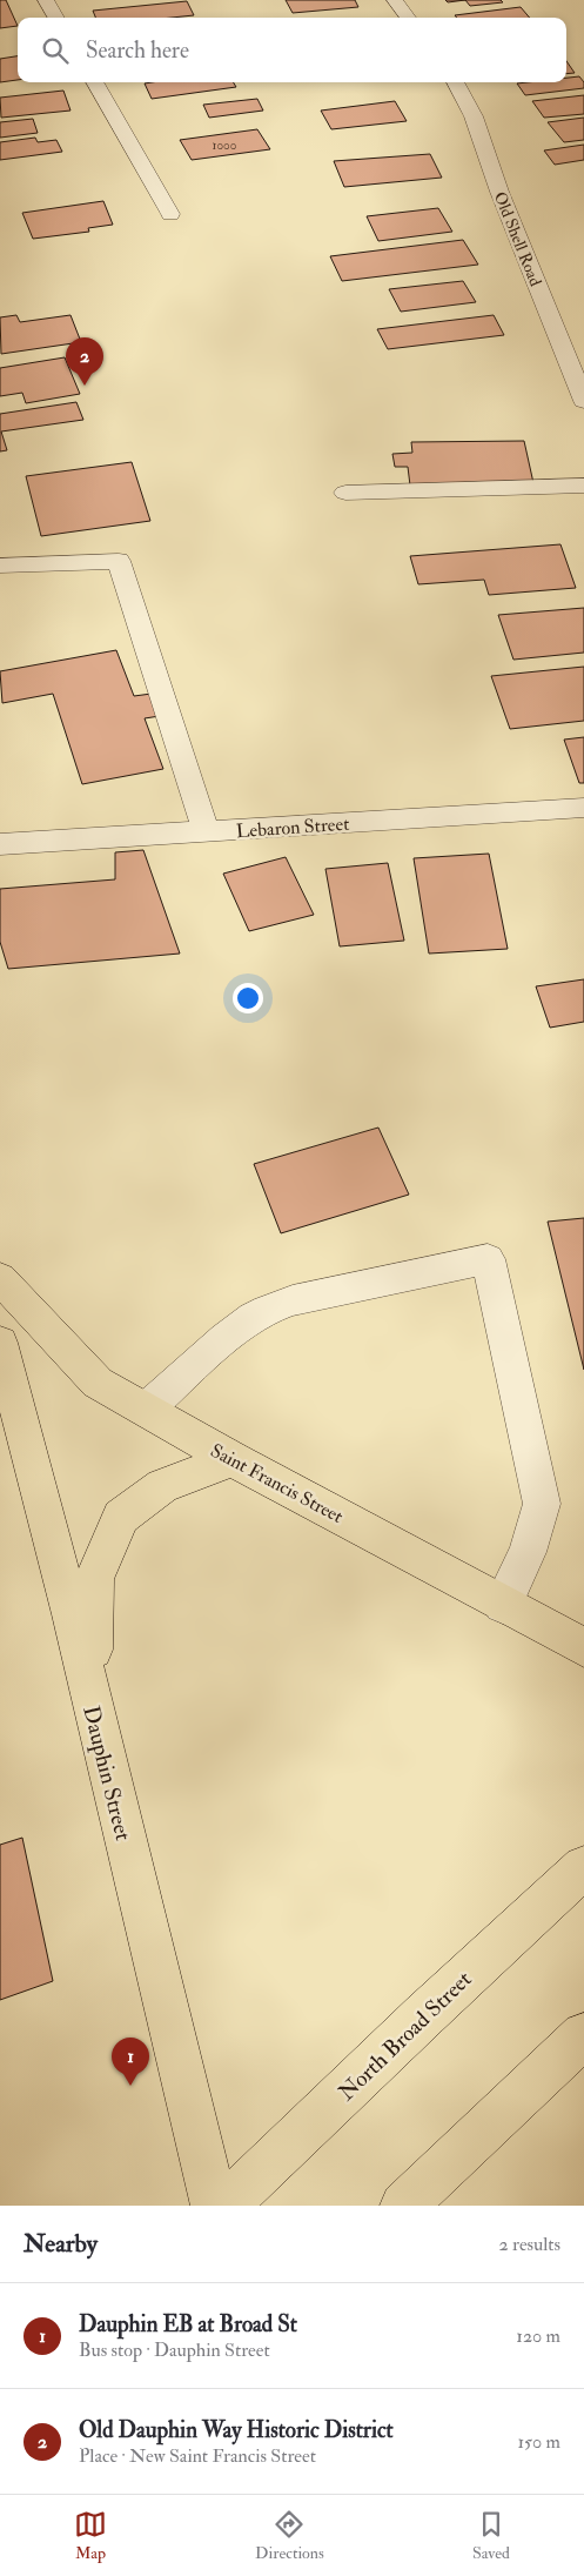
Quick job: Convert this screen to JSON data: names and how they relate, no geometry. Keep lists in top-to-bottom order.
{
  "streets": {
    "main road": ["Saint Francis Street", "Dauphin Street", "North Broad Street"],
    "street": ["Old Shell Road", "Lebaron Street"]
  },
  "house_numbers": ["1000"],
  "page": {
    "search": "Search here",
    "pins": ["2", "1"],
    "heading": ["Nearby", "2 results"],
    "list": [
      {
        "mark": "1",
        "name": "Dauphin EB at Broad St",
        "note": "Bus stop · Dauphin Street",
        "value": "120 m"
      },
      {
        "mark": "2",
        "name": "Old Dauphin Way Historic District",
        "note": "Place · New Saint Francis Street",
        "value": "150 m"
      }
    ],
    "nav": ["Map", "Directions", "Saved"]
  }
}
